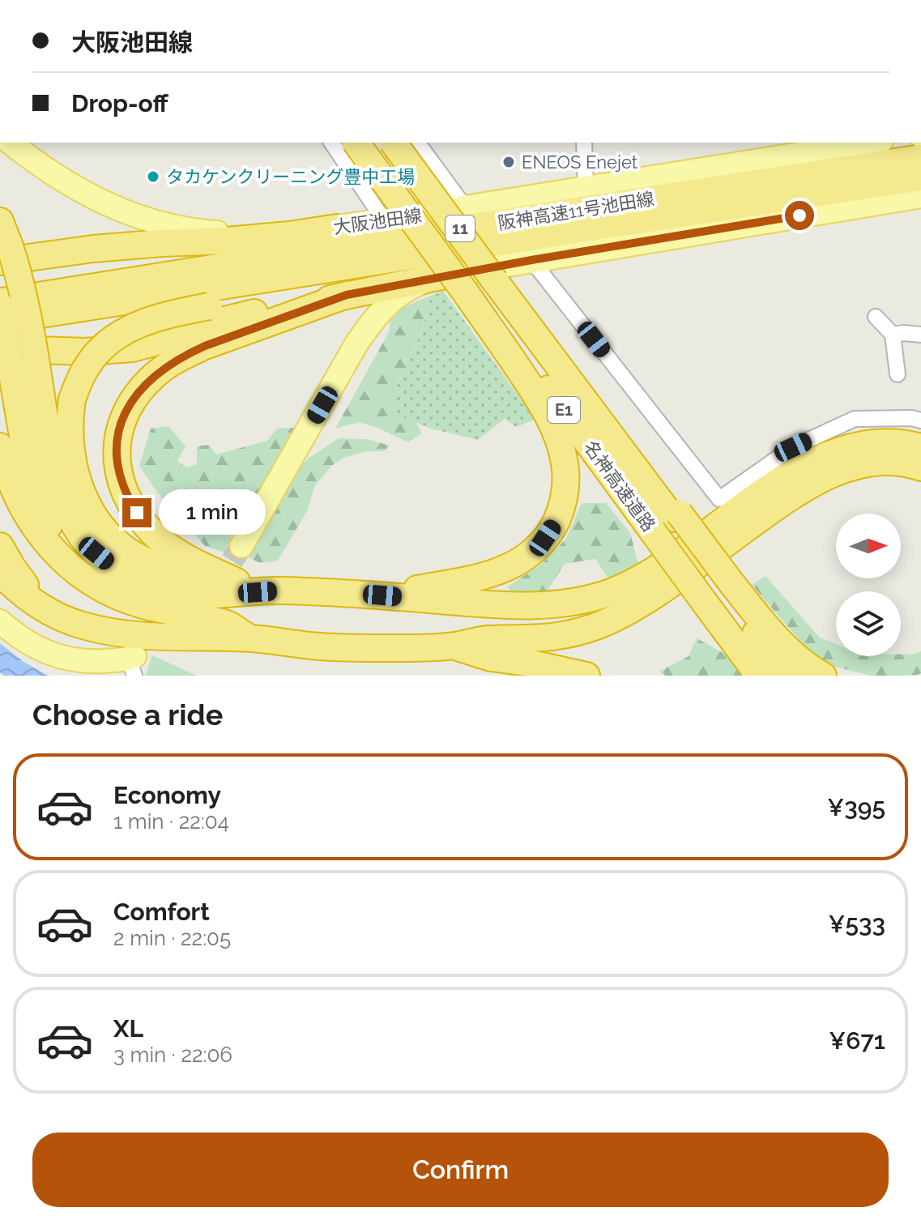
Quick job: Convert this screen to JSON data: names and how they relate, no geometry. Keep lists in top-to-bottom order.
{
  "streets": {
    "highway": [
      "阪神高速11号池田線",
      "11",
      "E1",
      "名神高速道路"
    ],
    "main road": ["大阪池田線"]
  },
  "places": ["ENEOS Enejet", "タカケンクリーニング豊中工場"],
  "north": "right",
  "page": {
    "banner": ["大阪池田線", "Drop-off"],
    "bubble": "1 min",
    "heading": "Choose a ride",
    "list": [
      {
        "name": "Economy",
        "note": "1 min · 22:04",
        "value": "¥395"
      },
      {
        "name": "Comfort",
        "note": "2 min · 22:05",
        "value": "¥533"
      },
      {
        "name": "XL",
        "note": "3 min · 22:06",
        "value": "¥671"
      }
    ],
    "buttons": "Confirm"
  }
}
